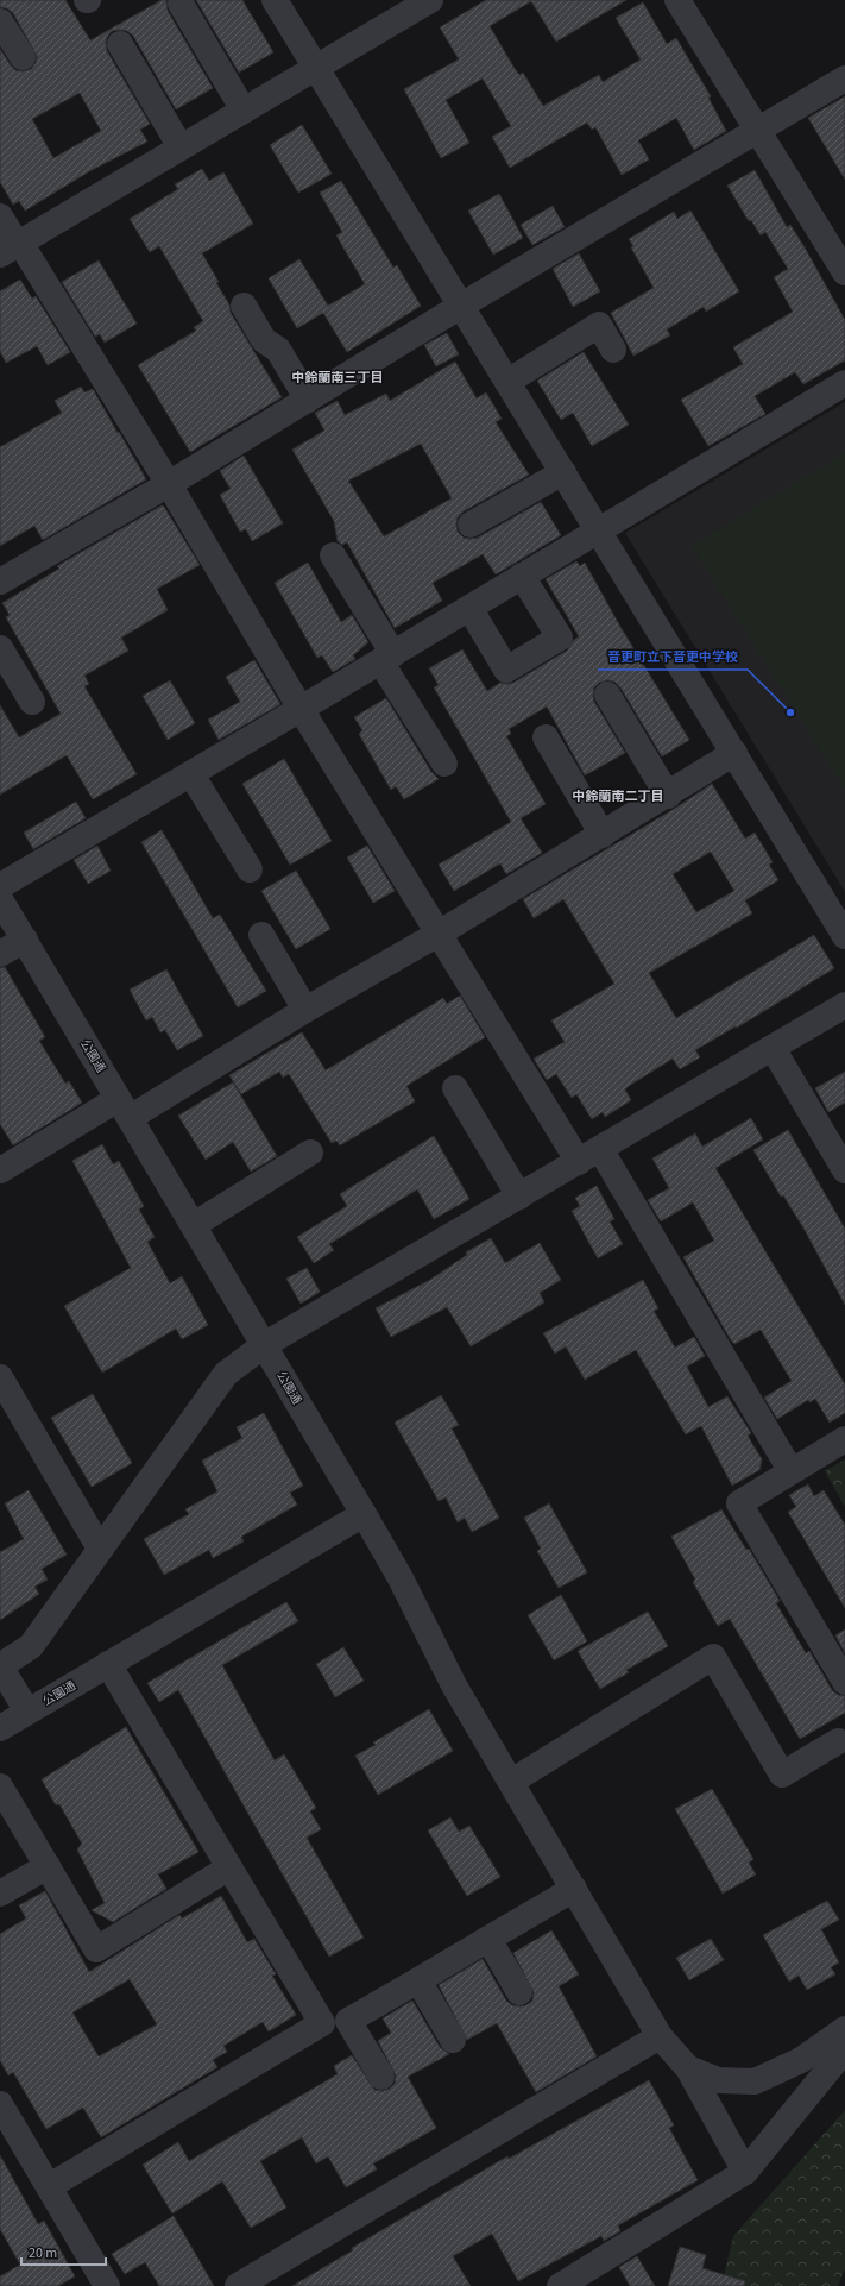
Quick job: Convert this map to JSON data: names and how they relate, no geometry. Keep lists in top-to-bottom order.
{
  "streets": {
    "street": ["公園通"]
  },
  "districts": ["中鈴蘭南三丁目", "中鈴蘭南二丁目"],
  "places": ["音更町立下音更中学校"],
  "scale_bar": "20 m"
}
